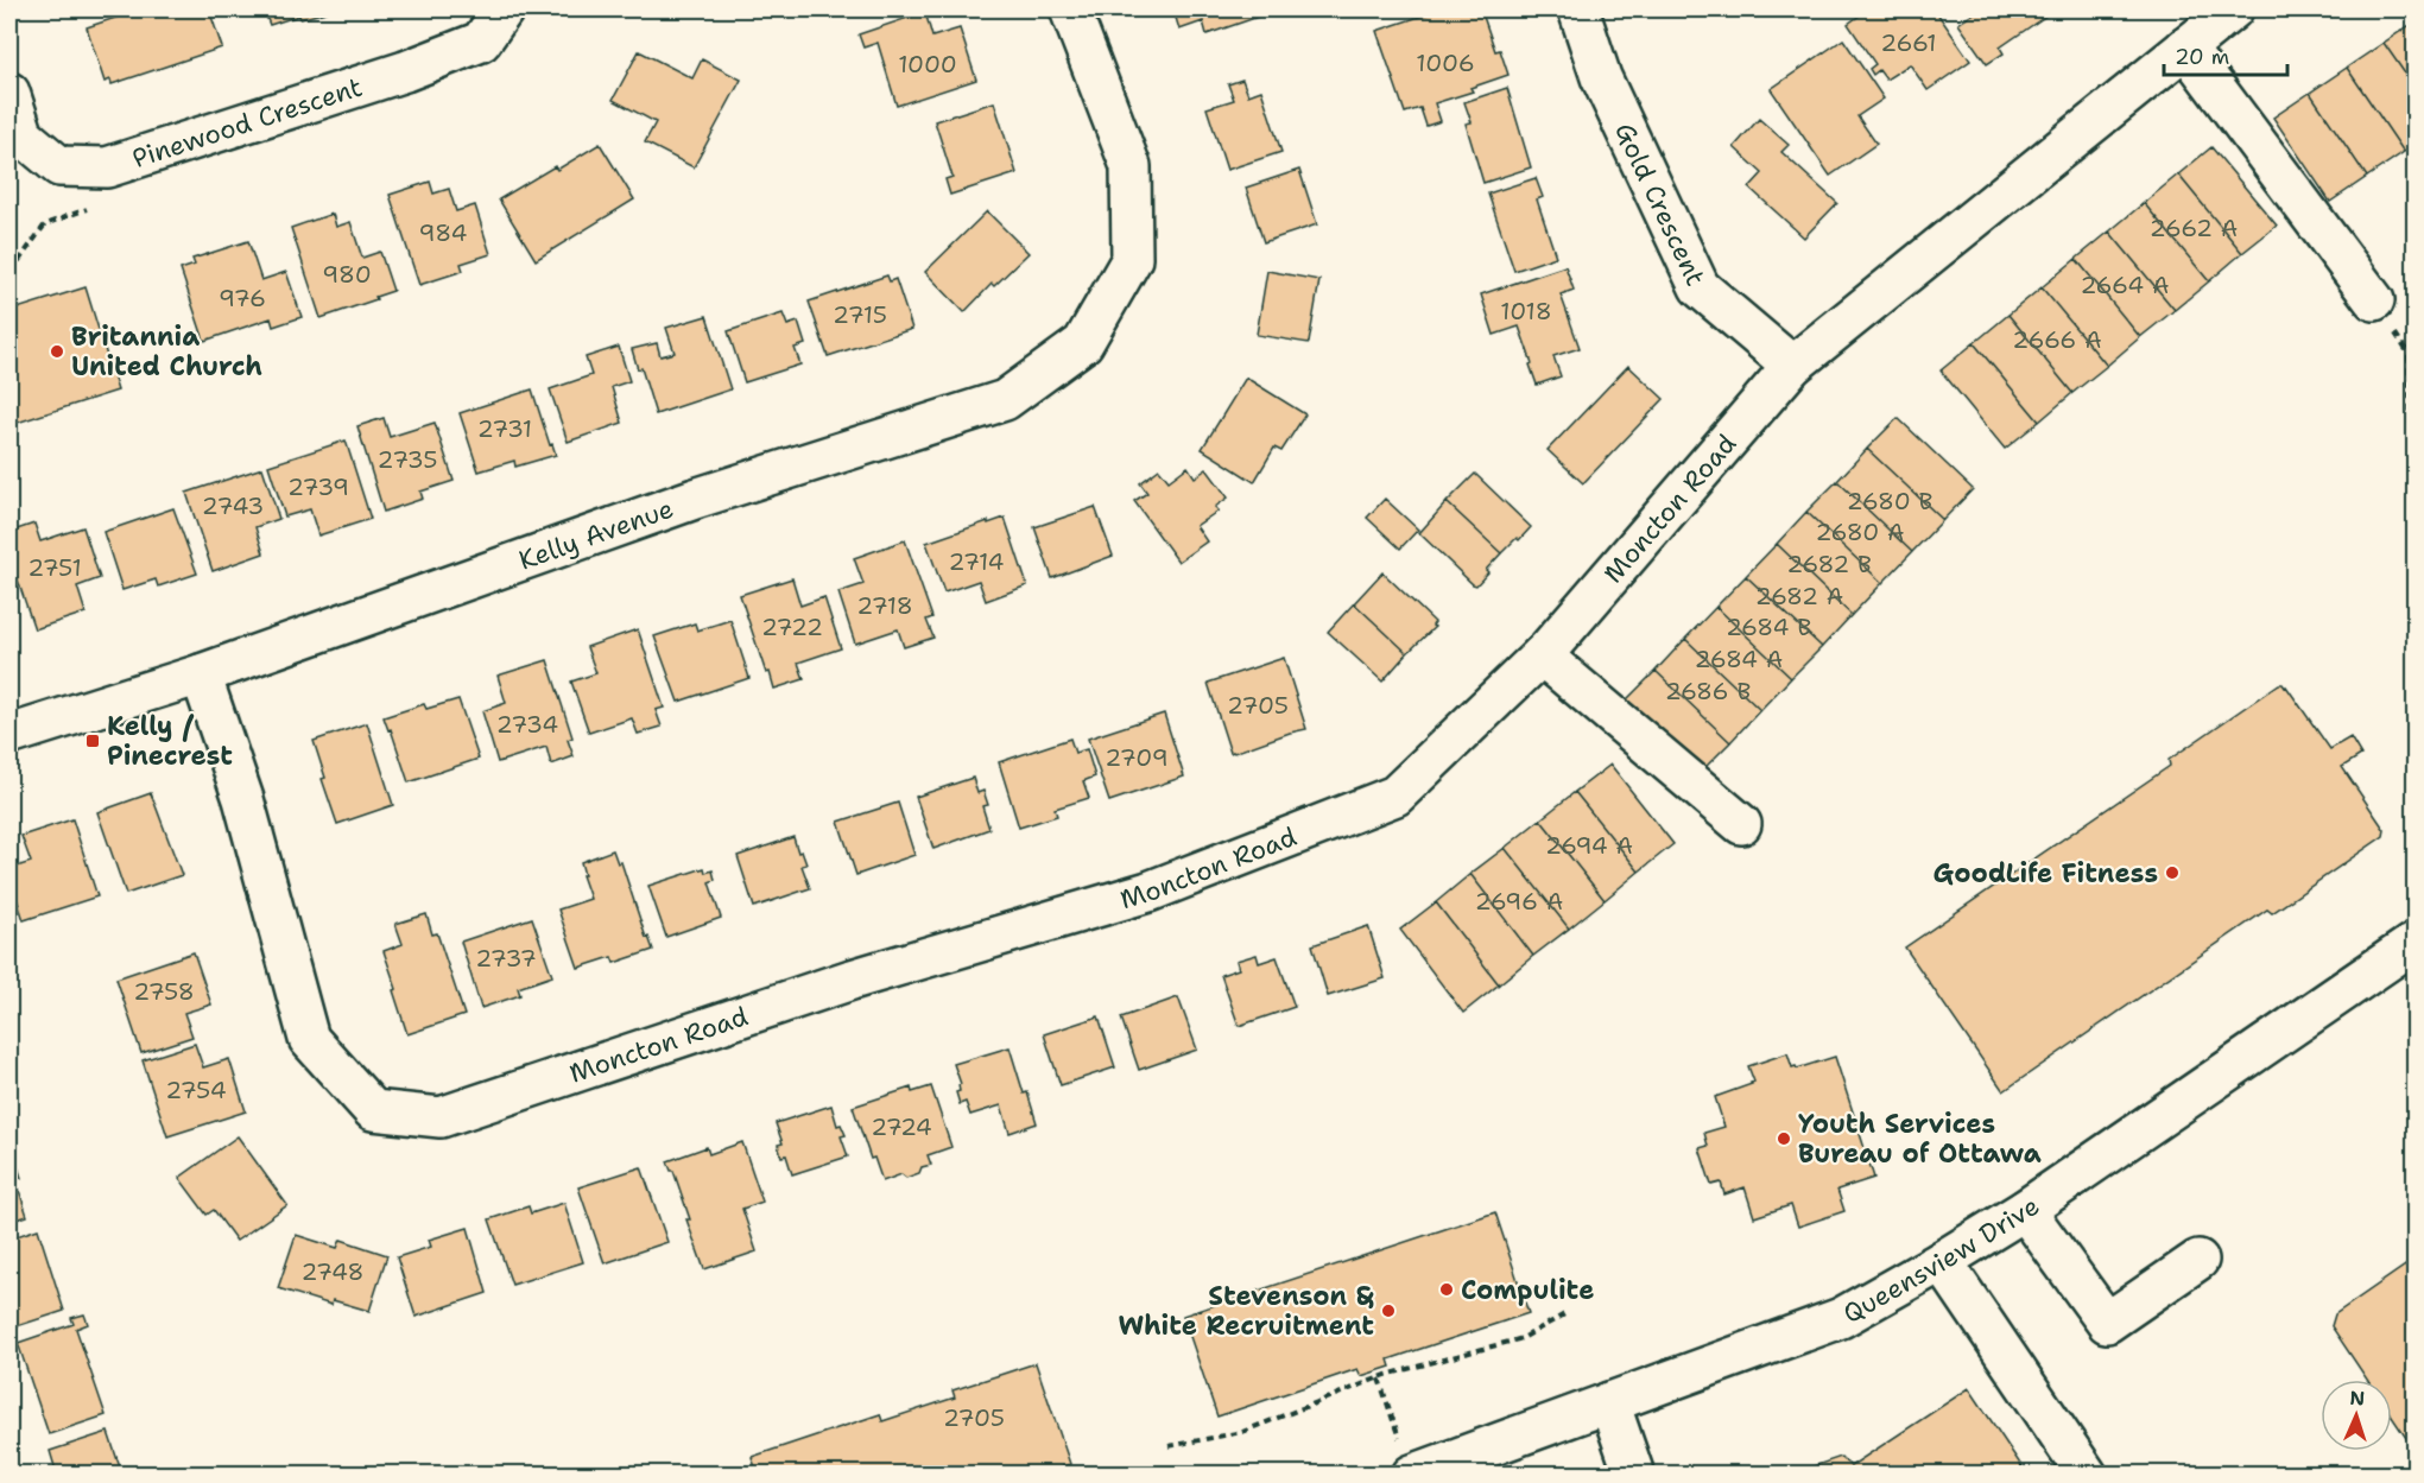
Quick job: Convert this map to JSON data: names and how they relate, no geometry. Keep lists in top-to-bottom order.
{
  "streets": {
    "street": [
      "Pinewood Crescent",
      "Gold Crescent",
      "Moncton Road",
      "Kelly Avenue",
      "Queensview Drive"
    ]
  },
  "crossings": [
    ["Gold Crescent", "Moncton Road"],
    ["Moncton Road", "Kelly Avenue"]
  ],
  "places": {
    "other": [
      "Britannia United Church",
      "GoodLife Fitness",
      "Youth Services Bureau of Ottawa",
      "Compulite",
      "Stevenson & White Recruitment"
    ],
    "transit": ["Kelly / Pinecrest"]
  },
  "house_numbers": [
    "2661",
    "1006",
    "1000",
    "2662 A",
    "984",
    "980",
    "2664 A",
    "976",
    "1018",
    "2715",
    "2666 A",
    "2731",
    "2735",
    "2739",
    "2680 B",
    "2743",
    "2680 A",
    "2714",
    "2682 B",
    "2751",
    "2682 A",
    "2718",
    "2722",
    "2684 B",
    "2684 A",
    "2686 B",
    "2705",
    "2734",
    "2709",
    "2694 A",
    "2696 A",
    "2737",
    "2758",
    "2754",
    "2724",
    "2748",
    "2705"
  ],
  "scale_bar": "20 m",
  "north": "top"
}
